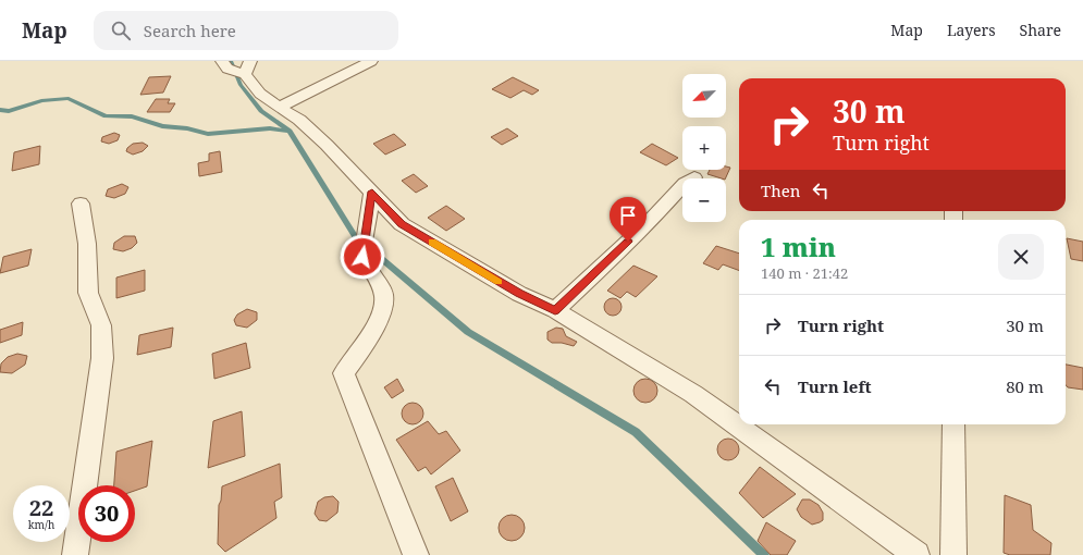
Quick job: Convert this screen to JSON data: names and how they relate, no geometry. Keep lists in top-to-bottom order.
{
  "north": "bottom left",
  "page": {
    "header": "Map",
    "search": "Search here",
    "nav": ["Map", "Layers", "Share"],
    "map_buttons": ["+", "−"],
    "turn": ["30 m", "Turn right"],
    "then": "Then",
    "heading": ["1 min", "140 m · 21:42"],
    "list": [
      {
        "name": "Turn right",
        "value": "30 m"
      },
      {
        "name": "Turn left",
        "value": "80 m"
      }
    ],
    "speed": "22 km/h",
    "limit": "30"
  }
}
